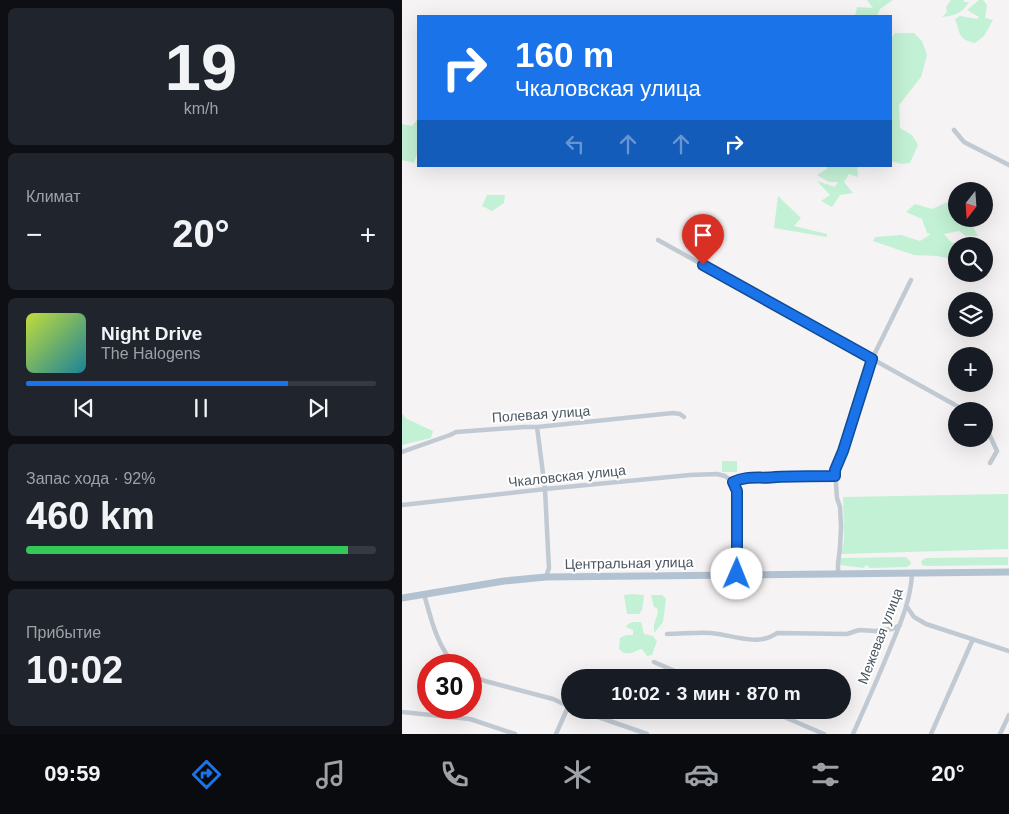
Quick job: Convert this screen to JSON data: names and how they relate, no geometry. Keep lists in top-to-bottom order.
{
  "streets": {
    "main road": ["Центральная улица"],
    "street": ["Полевая улица", "Чкаловская улица", "Межевая улица"]
  },
  "crossings": [
    ["Центральная улица", "Межевая улица"]
  ],
  "north": "bottom",
  "page": {
    "tile": [
      ["19", "km/h"],
      "Климат",
      ["Запас хода · 92%", "460 km"],
      ["Прибытие", "10:02"]
    ],
    "turn": ["160 m", "Чкаловская улица"],
    "map_buttons": ["+", "−"],
    "heat": ["−", "20°", "+"],
    "song": ["Night Drive", "The Halogens"],
    "limit": "30",
    "trip": "10:02 · 3 мин · 870 m",
    "tabs": ["09:59", "20°"]
  }
}
